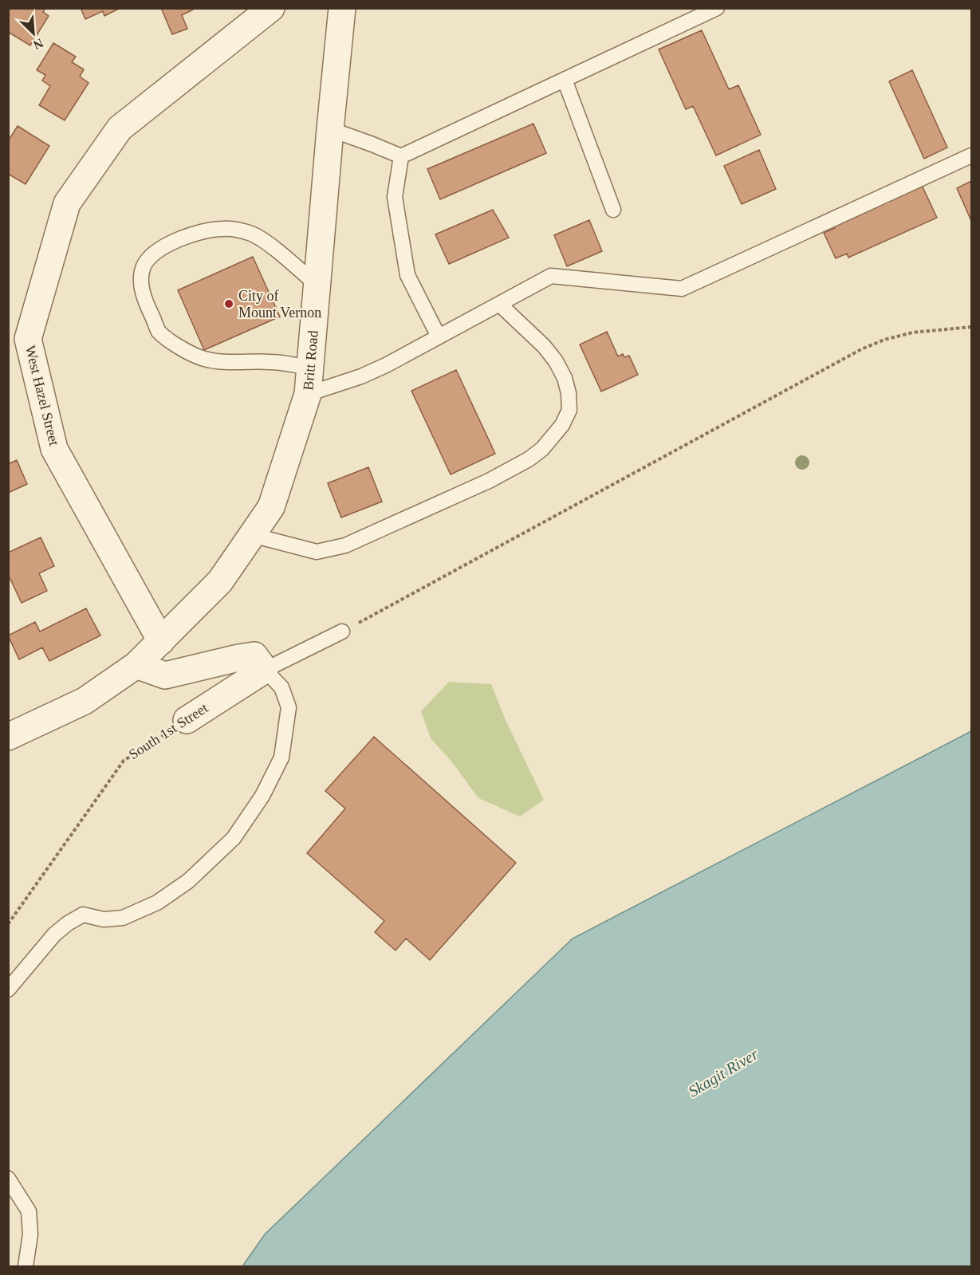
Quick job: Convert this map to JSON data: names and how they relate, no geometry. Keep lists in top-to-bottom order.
{
  "streets": {
    "street": ["Britt Road", "West Hazel Street", "South 1st Street"]
  },
  "crossings": [
    ["Britt Road", "West Hazel Street"]
  ],
  "water": ["Skagit River"],
  "places": ["City of Mount Vernon"],
  "north": "bottom right"
}
